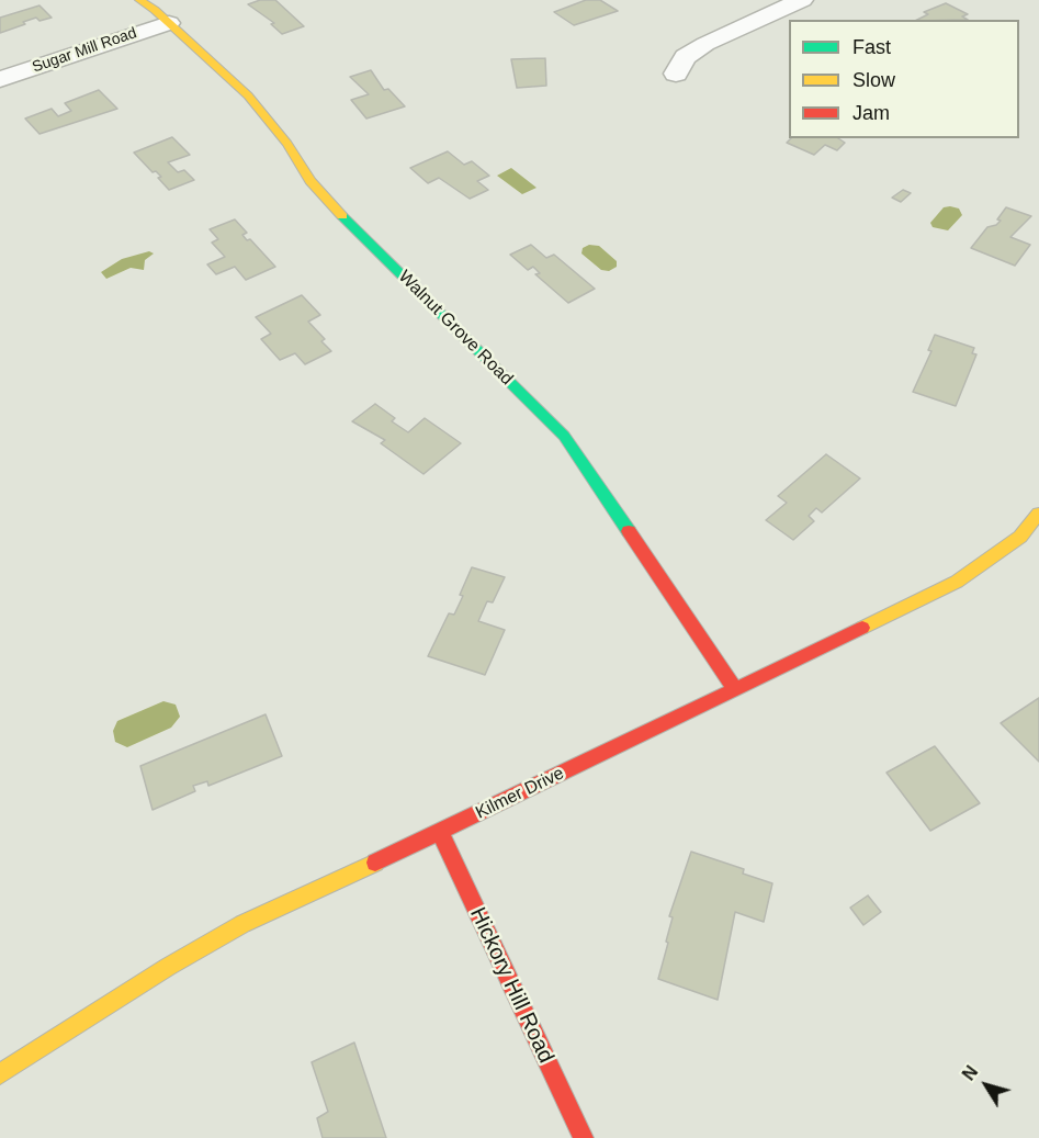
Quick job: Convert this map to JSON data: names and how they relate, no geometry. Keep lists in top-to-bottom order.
{
  "streets": {
    "street": [
      "Sugar Mill Road",
      "Walnut Grove Road",
      "Kilmer Drive",
      "Hickory Hill Road"
    ]
  },
  "crossings": [
    ["Sugar Mill Road", "Walnut Grove Road"],
    ["Walnut Grove Road", "Kilmer Drive"],
    ["Kilmer Drive", "Hickory Hill Road"]
  ],
  "legend": ["Fast", "Slow", "Jam"],
  "north": "top left"
}
